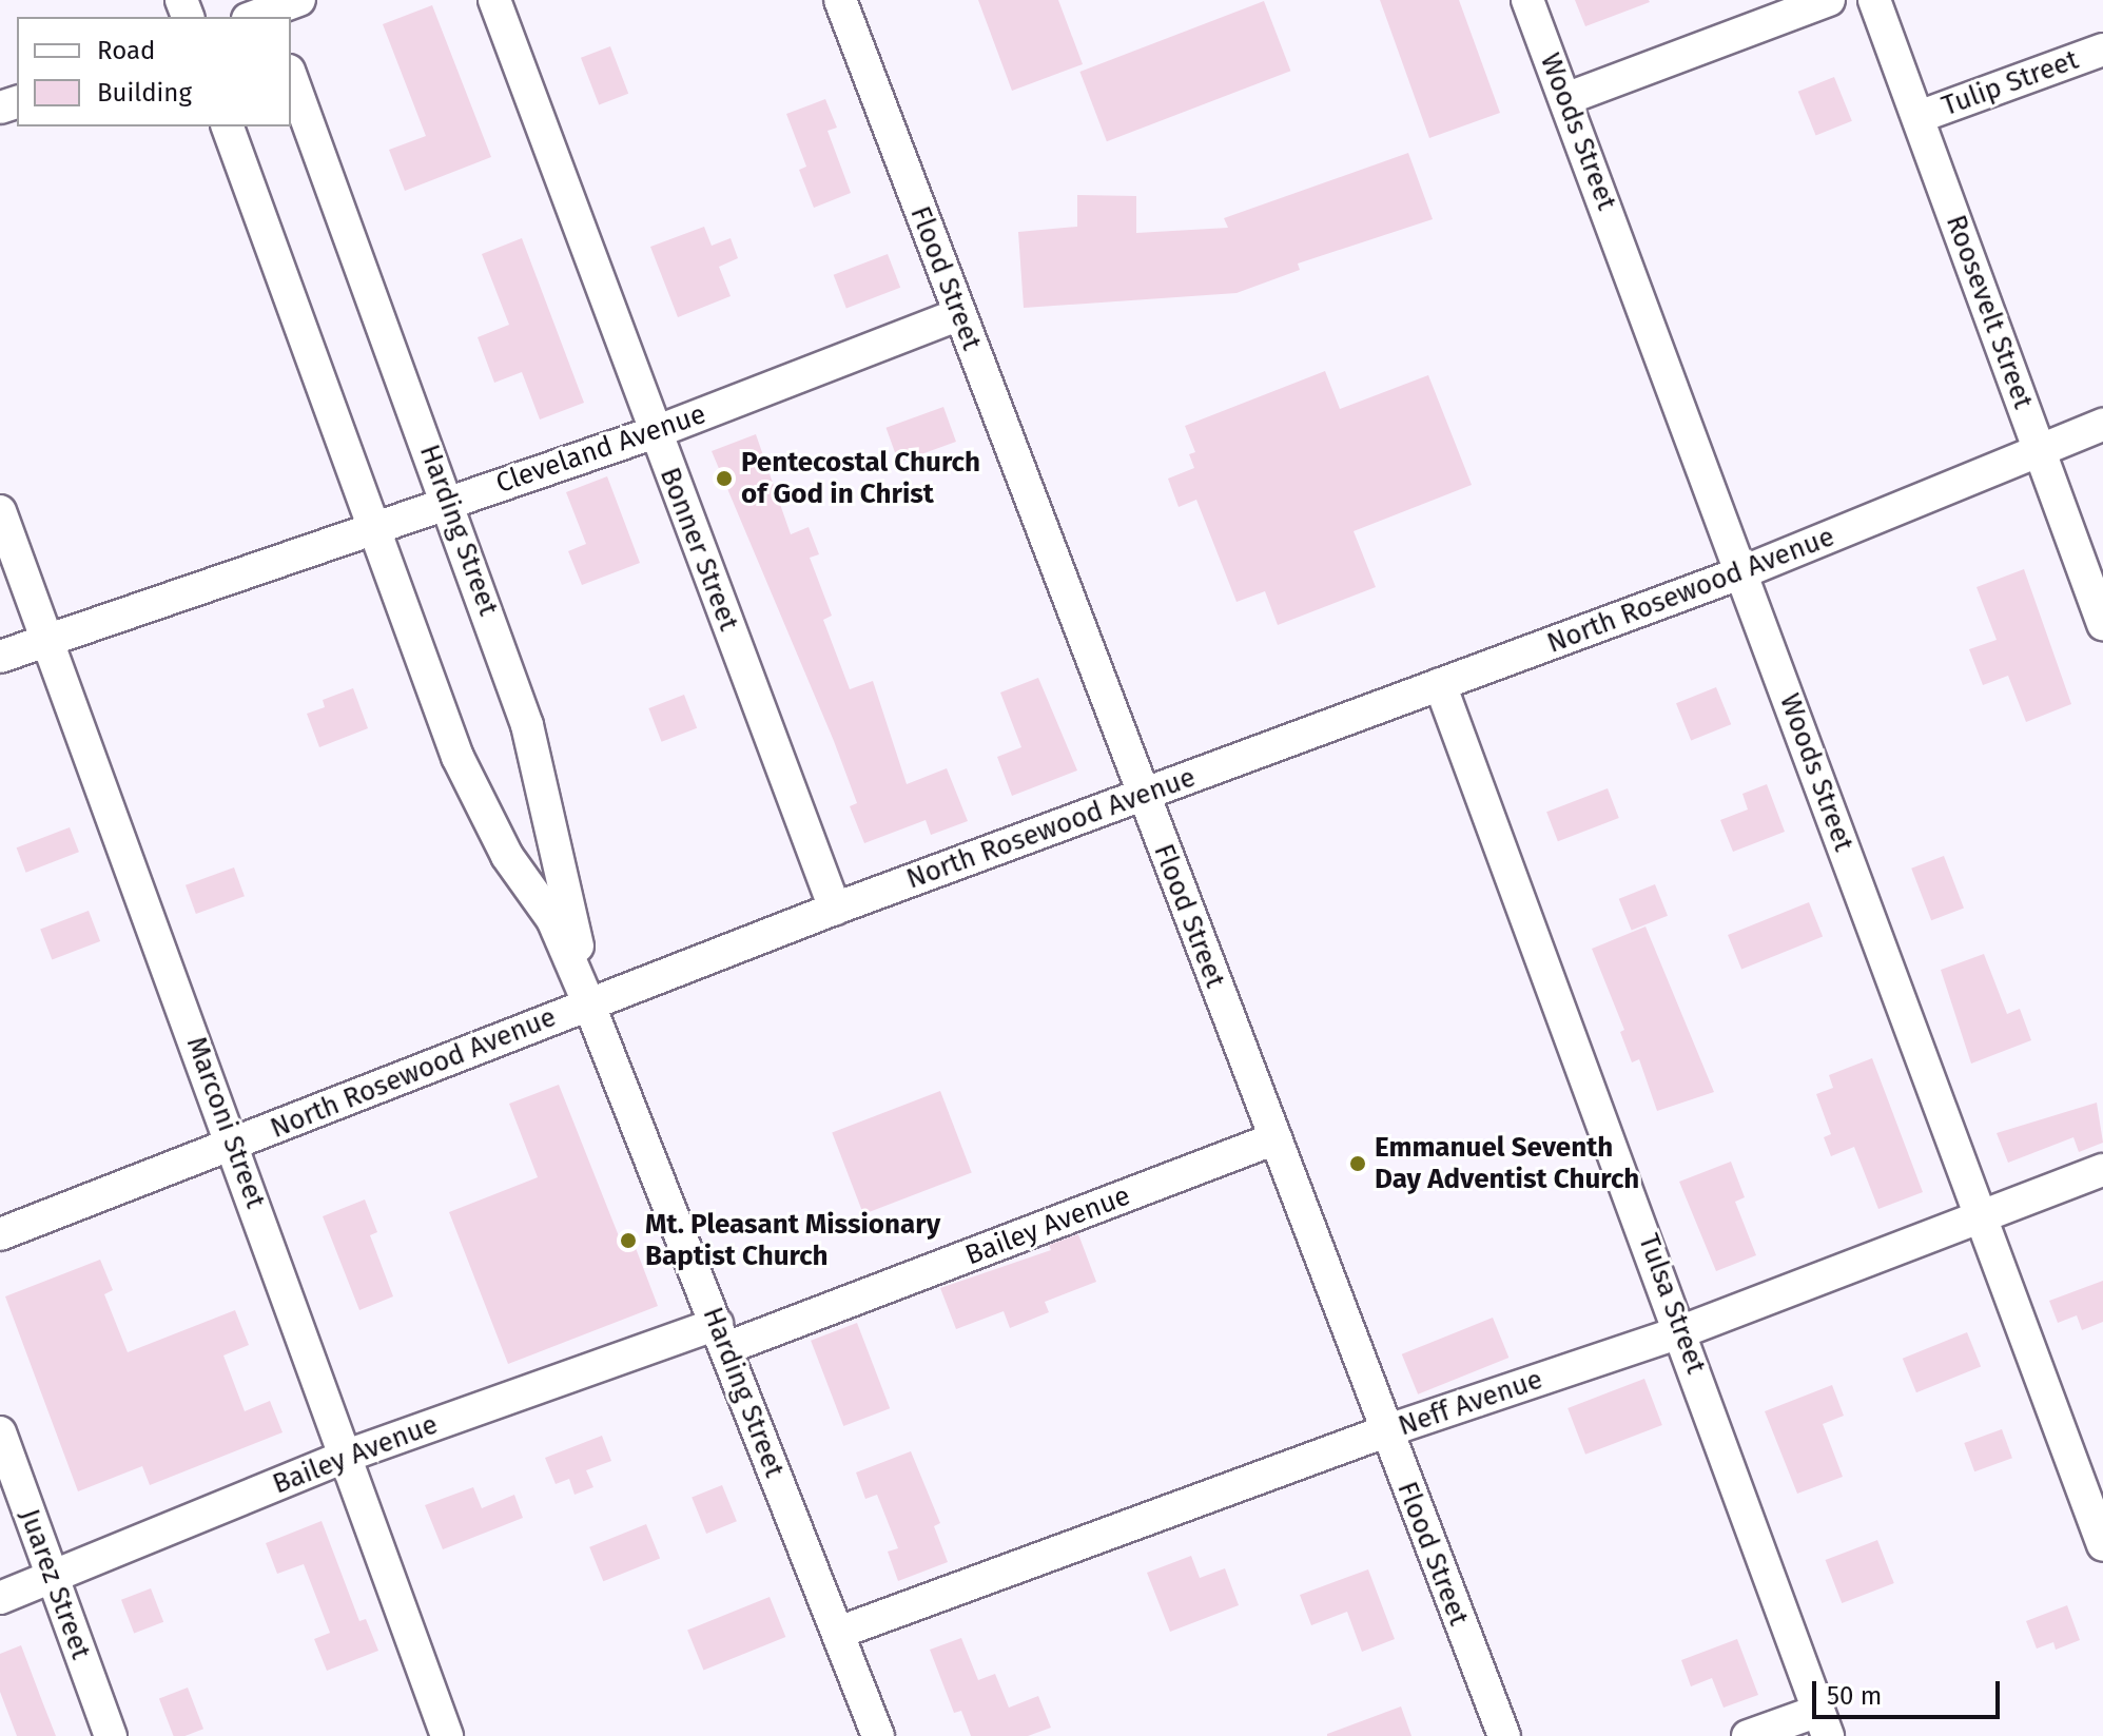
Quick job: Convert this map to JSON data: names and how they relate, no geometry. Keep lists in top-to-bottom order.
{
  "streets": {
    "street": [
      "Tulip Street",
      "Woods Street",
      "Flood Street",
      "Roosevelt Street",
      "Cleveland Avenue",
      "Harding Street",
      "Bonner Street",
      "North Rosewood Avenue",
      "Marconi Street",
      "Bailey Avenue",
      "Tulsa Street",
      "Neff Avenue",
      "Juarez Street"
    ]
  },
  "crossings": [
    ["Tulip Street", "Roosevelt Street"],
    ["Woods Street", "North Rosewood Avenue"],
    ["Woods Street", "Neff Avenue"],
    ["Flood Street", "Cleveland Avenue"],
    ["Flood Street", "North Rosewood Avenue"],
    ["Flood Street", "Bailey Avenue"],
    ["Flood Street", "Neff Avenue"],
    ["Roosevelt Street", "North Rosewood Avenue"],
    ["Cleveland Avenue", "Harding Street"],
    ["Cleveland Avenue", "Bonner Street"],
    ["Cleveland Avenue", "Marconi Street"],
    ["Harding Street", "North Rosewood Avenue"],
    ["Harding Street", "Bailey Avenue"],
    ["Harding Street", "Neff Avenue"],
    ["Bonner Street", "North Rosewood Avenue"],
    ["North Rosewood Avenue", "Marconi Street"],
    ["North Rosewood Avenue", "Tulsa Street"],
    ["Marconi Street", "Bailey Avenue"],
    ["Bailey Avenue", "Juarez Street"],
    ["Tulsa Street", "Neff Avenue"]
  ],
  "places": ["Pentecostal Church of God in Christ", "Emmanuel Seventh Day Adventist Church", "Mt. Pleasant Missionary Baptist Church"],
  "legend": ["Road", "Building"],
  "scale_bar": "50 m"
}
